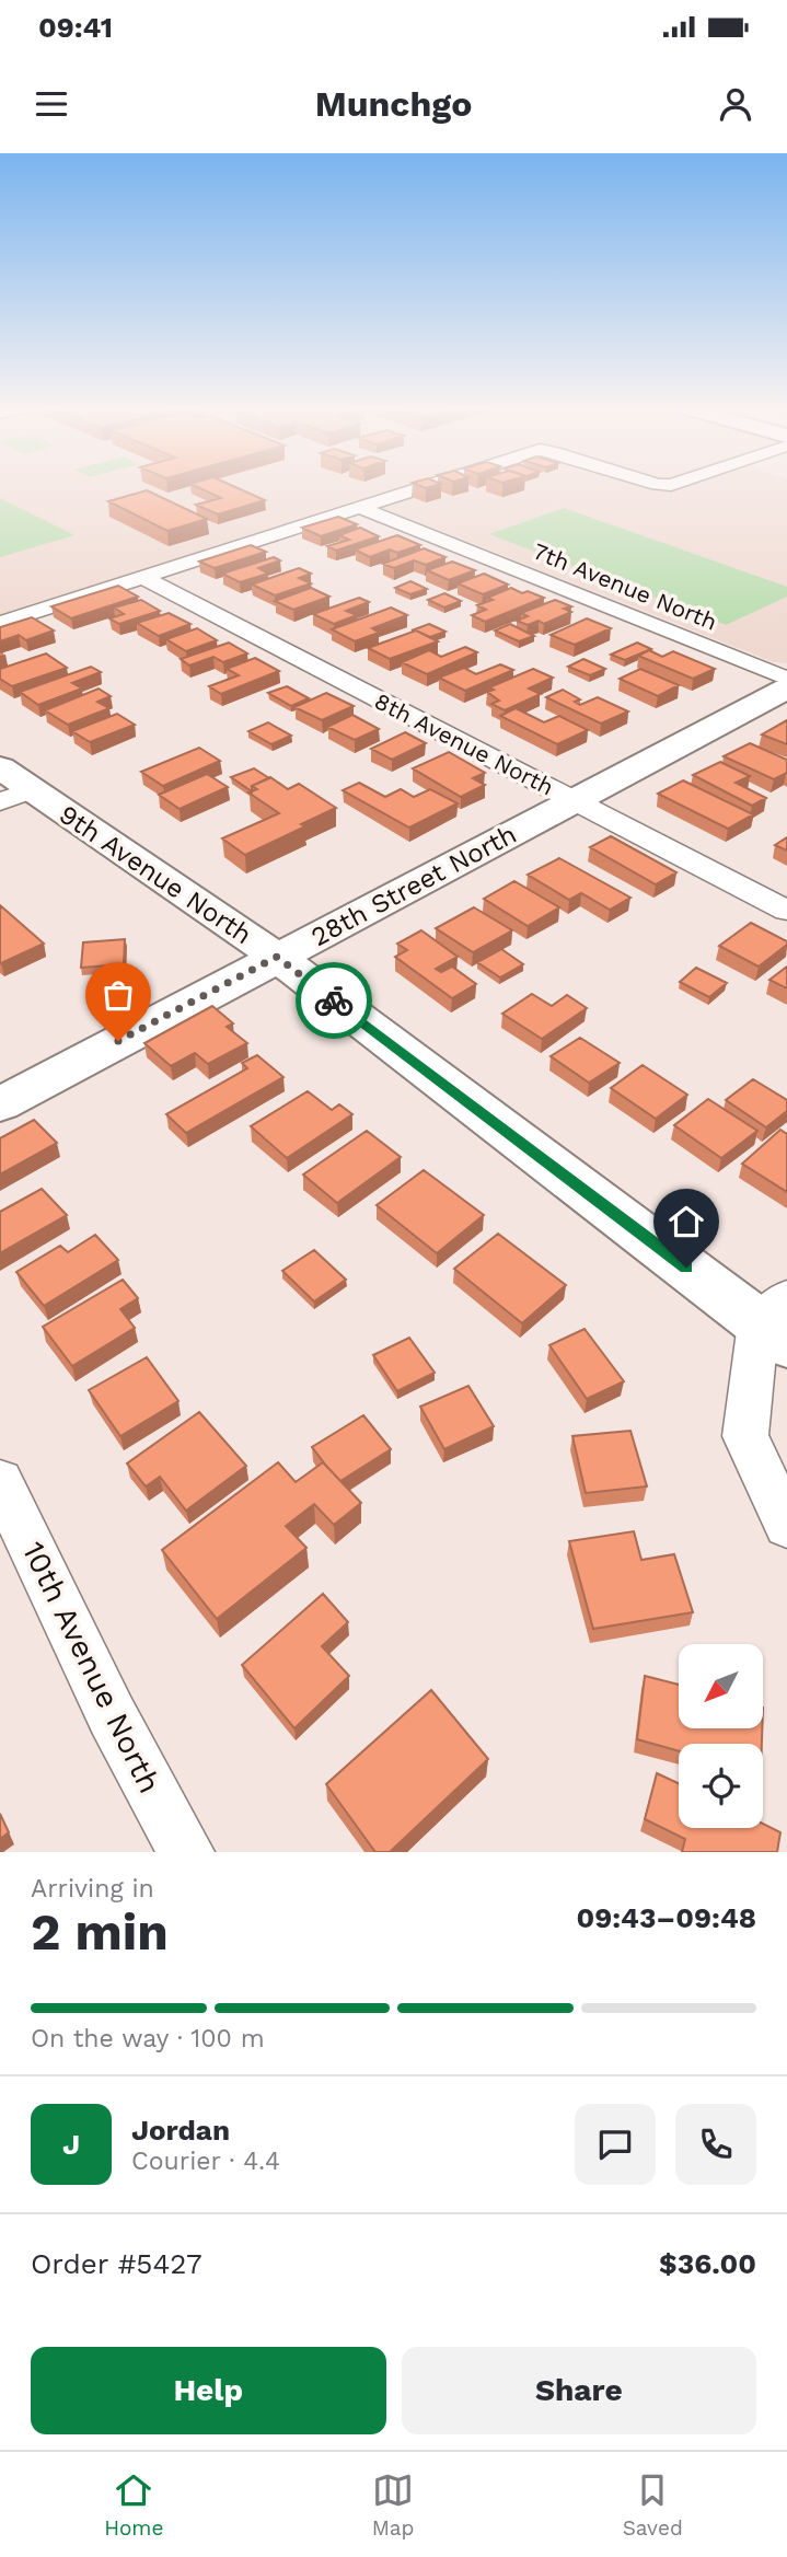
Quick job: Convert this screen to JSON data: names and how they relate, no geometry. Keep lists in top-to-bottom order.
{
  "streets": {
    "street": [
      "7th Avenue North",
      "8th Avenue North",
      "9th Avenue North",
      "28th Street North",
      "10th Avenue North"
    ]
  },
  "crossings": [
    ["8th Avenue North", "28th Street North"],
    ["9th Avenue North", "28th Street North"]
  ],
  "north": "bottom left",
  "page": {
    "status": "09:41",
    "header": "Munchgo",
    "heading": ["2 min", "Arriving in", "09:43–09:48"],
    "panel": [
      "Jordan",
      "Courier · 4.4",
      "Order #5427",
      "$36.00"
    ],
    "bar": "On the way · 100 m",
    "round": "J",
    "buttons": ["Help", "Share"],
    "tabs": ["Home", "Map", "Saved"]
  }
}
